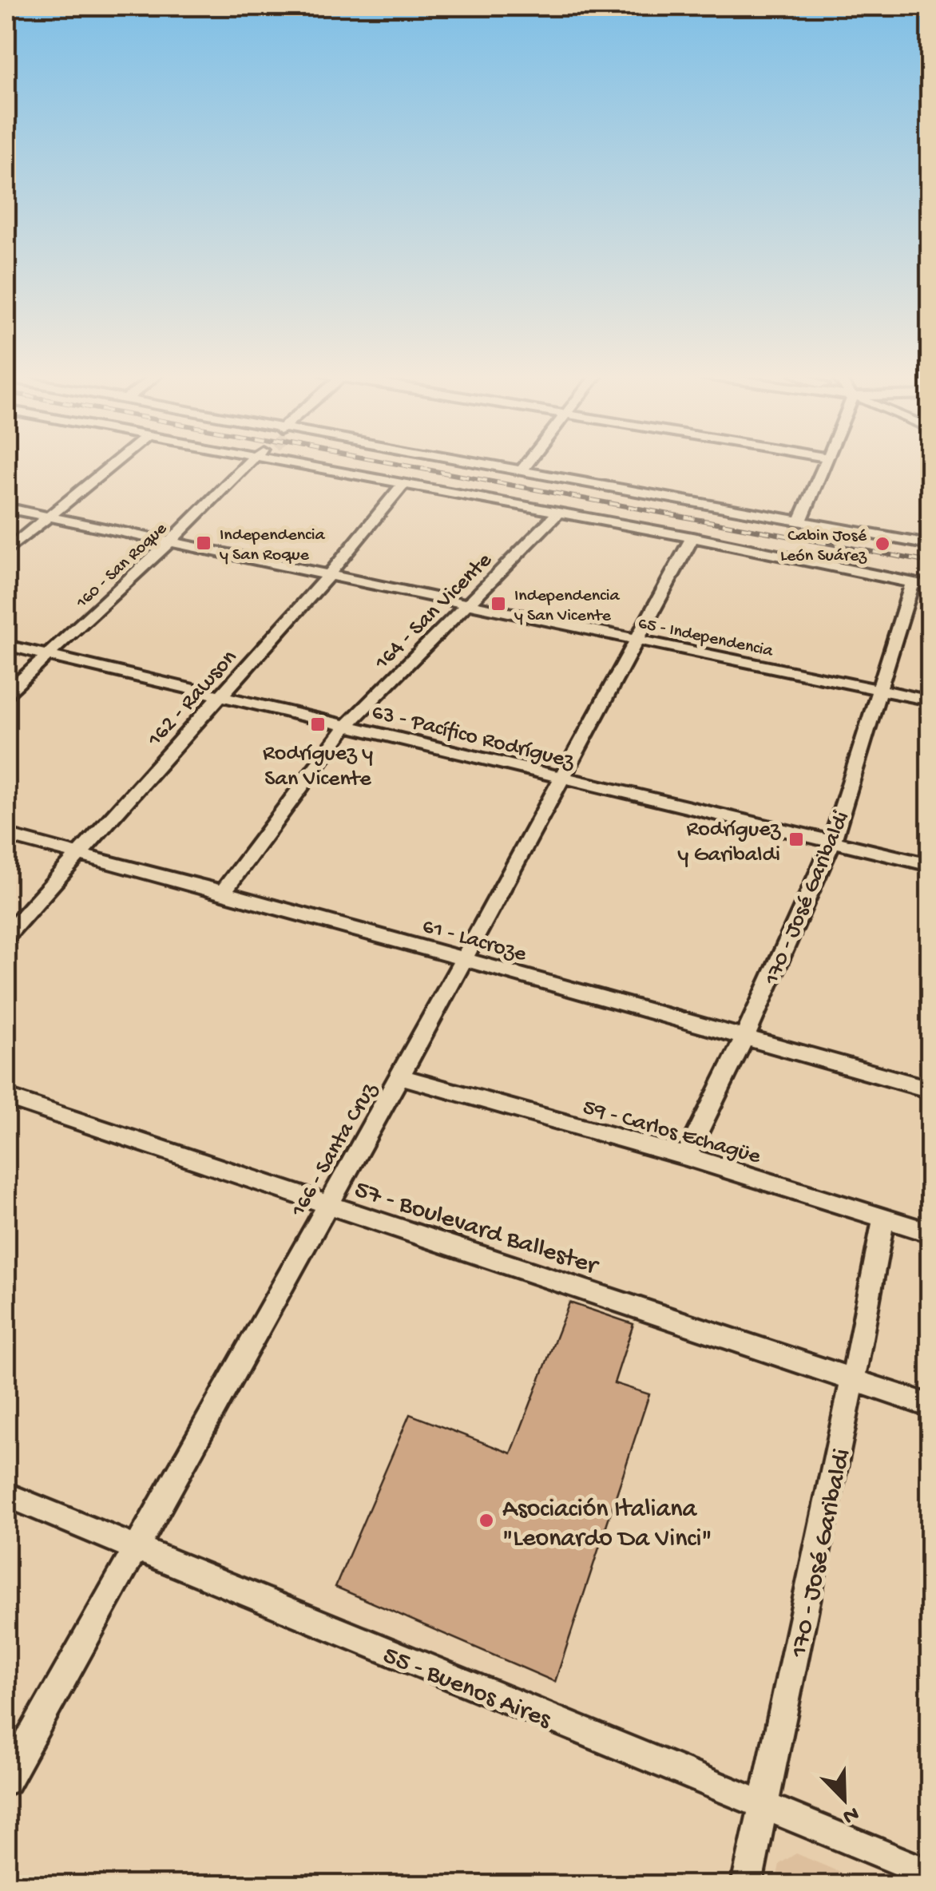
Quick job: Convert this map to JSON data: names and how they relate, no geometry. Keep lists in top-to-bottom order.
{
  "streets": {
    "street": [
      "160 - San Roque",
      "164 - San Vicente",
      "65 - Independencia",
      "162 - Rawson",
      "63 - Pacífico Rodríguez",
      "170 - José Garibaldi",
      "61 - Lacroze",
      "59 - Carlos Echagüe",
      "166 - Santa Cruz",
      "57 - Boulevard Ballester",
      "55 - Buenos Aires"
    ]
  },
  "crossings": [
    ["160 - San Roque", "65 - Independencia"],
    ["160 - San Roque", "63 - Pacífico Rodríguez"],
    ["164 - San Vicente", "65 - Independencia"],
    ["164 - San Vicente", "63 - Pacífico Rodríguez"],
    ["164 - San Vicente", "61 - Lacroze"],
    ["65 - Independencia", "162 - Rawson"],
    ["65 - Independencia", "170 - José Garibaldi"],
    ["65 - Independencia", "166 - Santa Cruz"],
    ["162 - Rawson", "63 - Pacífico Rodríguez"],
    ["162 - Rawson", "61 - Lacroze"],
    ["63 - Pacífico Rodríguez", "170 - José Garibaldi"],
    ["63 - Pacífico Rodríguez", "166 - Santa Cruz"],
    ["170 - José Garibaldi", "61 - Lacroze"],
    ["170 - José Garibaldi", "59 - Carlos Echagüe"],
    ["170 - José Garibaldi", "57 - Boulevard Ballester"],
    ["170 - José Garibaldi", "55 - Buenos Aires"],
    ["61 - Lacroze", "166 - Santa Cruz"],
    ["59 - Carlos Echagüe", "166 - Santa Cruz"],
    ["166 - Santa Cruz", "57 - Boulevard Ballester"],
    ["166 - Santa Cruz", "55 - Buenos Aires"]
  ],
  "places": {
    "transit": [
      "Independencia y San Roque",
      "Independencia y San Vicente",
      "Rodríguez y San Vicente",
      "Rodríguez y Garibaldi"
    ],
    "other": ["Cabin José León Suárez", "Asociación Italiana \"Leonardo Da Vinci\""]
  },
  "north": "bottom right"
}
